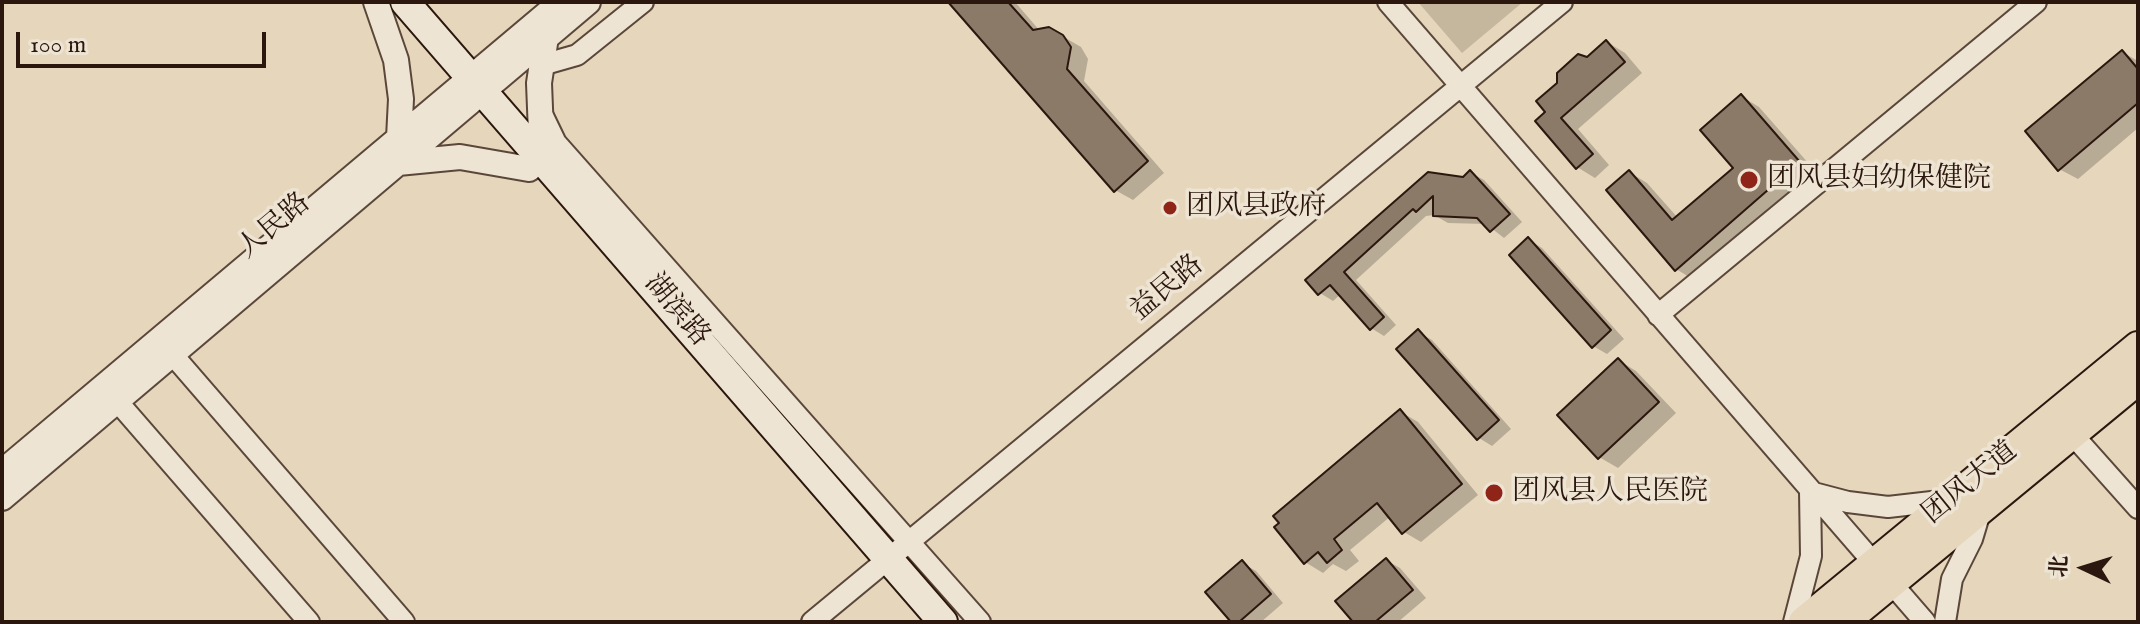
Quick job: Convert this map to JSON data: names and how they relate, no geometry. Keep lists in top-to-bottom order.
{
  "streets": {
    "main road": ["湖滨路", "团风大道"],
    "street": ["人民路", "益民路"]
  },
  "crossings": [
    ["人民路", "湖滨路"],
    ["益民路", "湖滨路"]
  ],
  "places": ["团风县妇幼保健院", "团风县政府", "团风县人民医院"],
  "scale_bar": "100 m",
  "north": "left"
}
